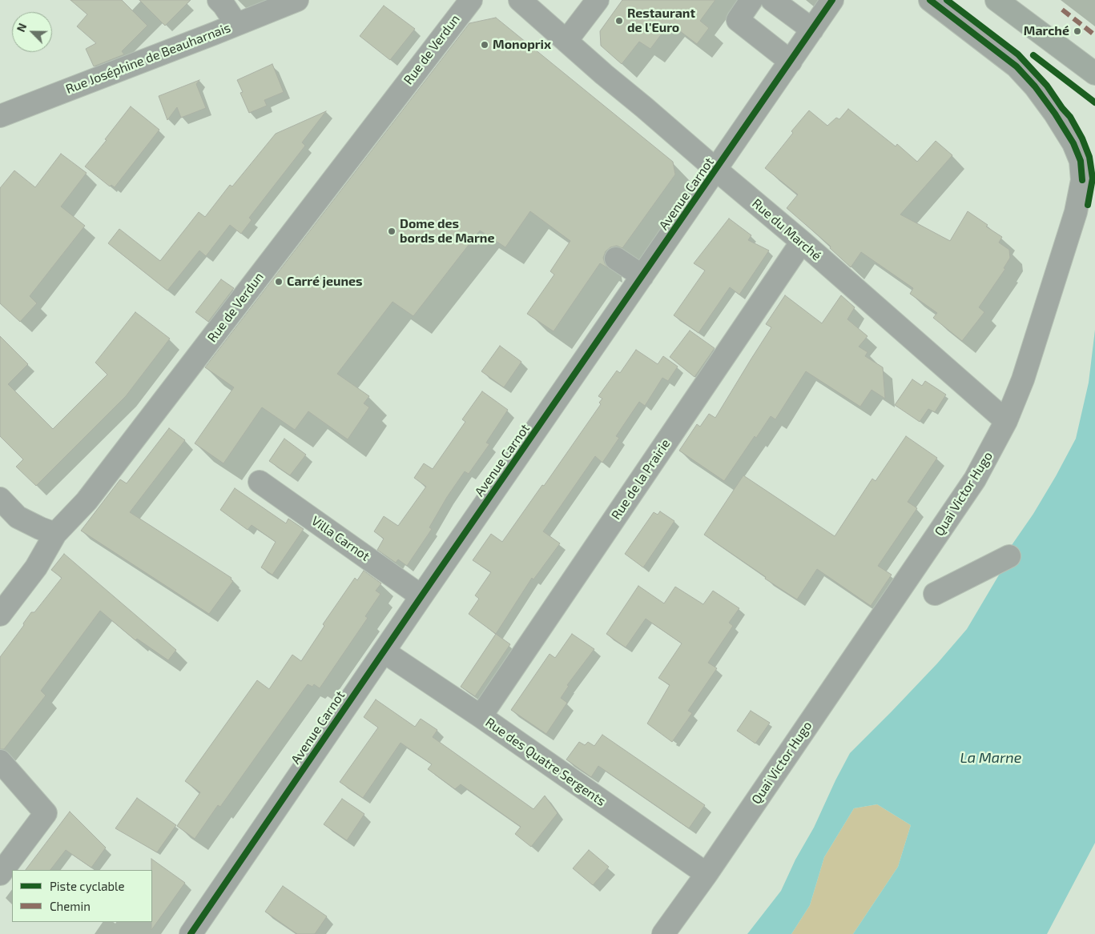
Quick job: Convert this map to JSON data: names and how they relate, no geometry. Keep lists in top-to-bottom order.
{
  "streets": {
    "street": [
      "Rue de Verdun",
      "Rue Joséphine de Beauharnais",
      "Avenue Carnot",
      "Rue du Marché",
      "Rue de la Prairie",
      "Quai Victor Hugo",
      "Villa Carnot",
      "Rue des Quatre Sergents"
    ]
  },
  "crossings": [
    ["Avenue Carnot", "Rue du Marché"],
    ["Avenue Carnot", "Villa Carnot"],
    ["Avenue Carnot", "Rue des Quatre Sergents"],
    ["Rue du Marché", "Rue de la Prairie"],
    ["Rue du Marché", "Quai Victor Hugo"],
    ["Rue de la Prairie", "Rue des Quatre Sergents"],
    ["Quai Victor Hugo", "Rue des Quatre Sergents"]
  ],
  "water": ["La Marne"],
  "places": [
    "Restaurant de l'Euro",
    "Marché",
    "Monoprix",
    "Dome des bords de Marne",
    "Carré jeunes"
  ],
  "legend": ["Piste cyclable", "Chemin"],
  "north": "top left"
}
